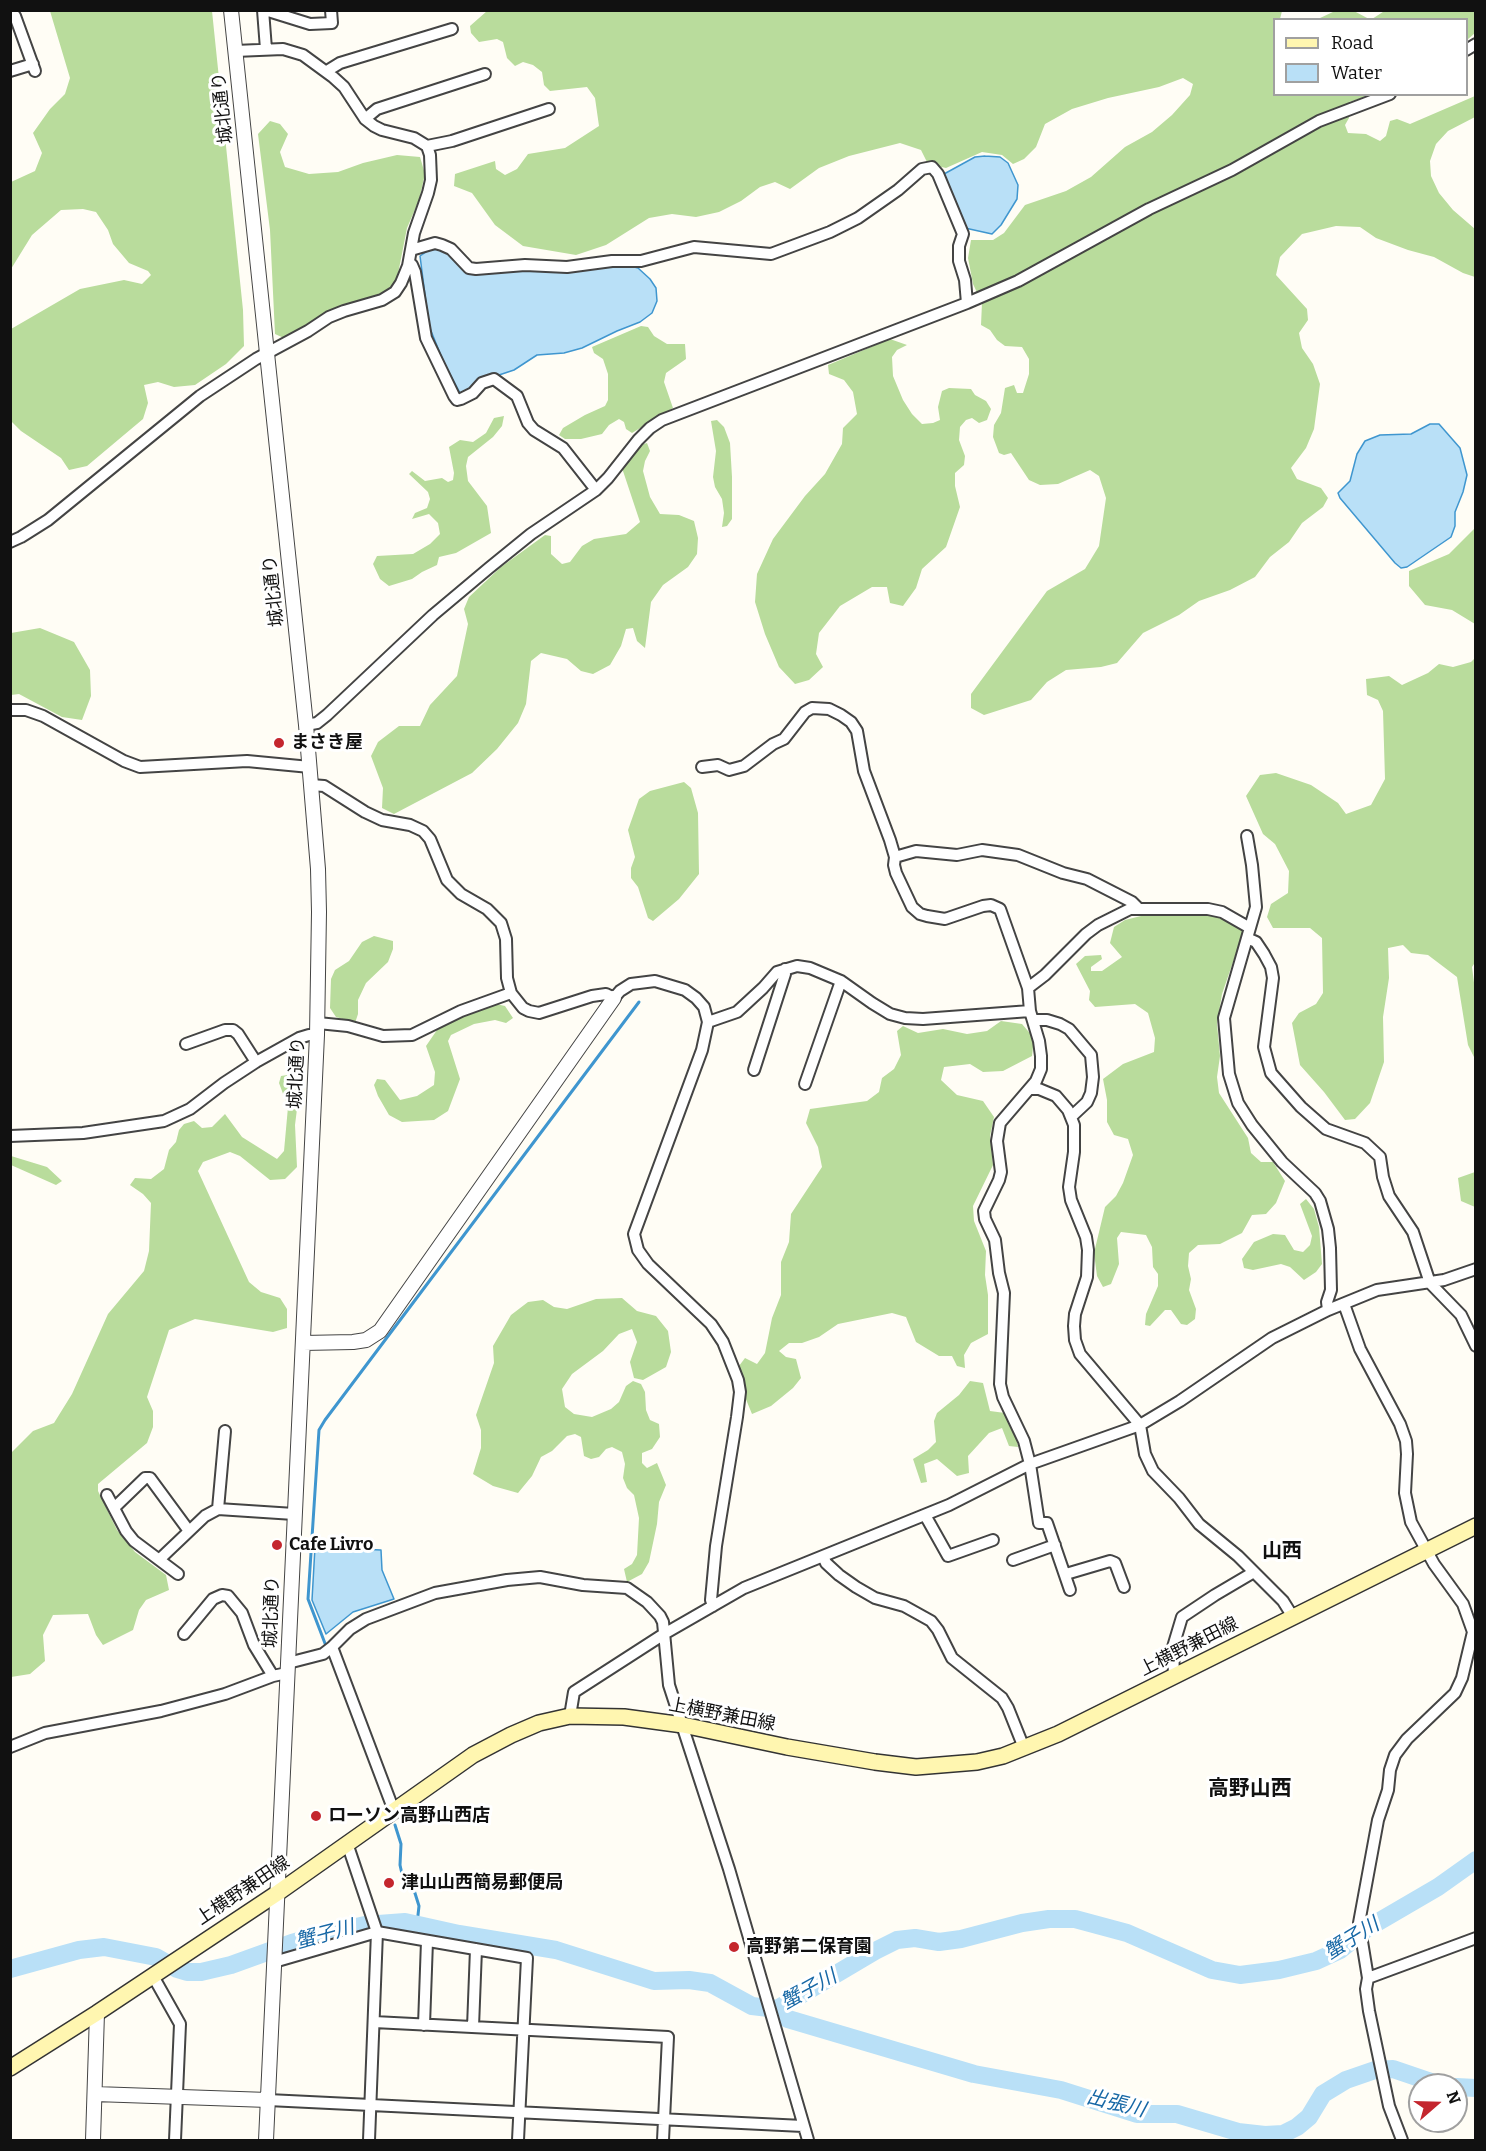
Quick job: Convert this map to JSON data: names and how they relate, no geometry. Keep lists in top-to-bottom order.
{
  "streets": {
    "main road": ["上横野兼田線"],
    "street": ["城北通り"]
  },
  "crossings": [
    ["城北通り", "上横野兼田線"]
  ],
  "districts": ["山西", "高野山西"],
  "water": ["蟹子川", "出張川"],
  "places": [
    "まさき屋",
    "Cafe Livro",
    "ローソン高野山西店",
    "津山山西簡易郵便局",
    "高野第二保育園"
  ],
  "legend": ["Road", "Water"],
  "north": "right"
}
